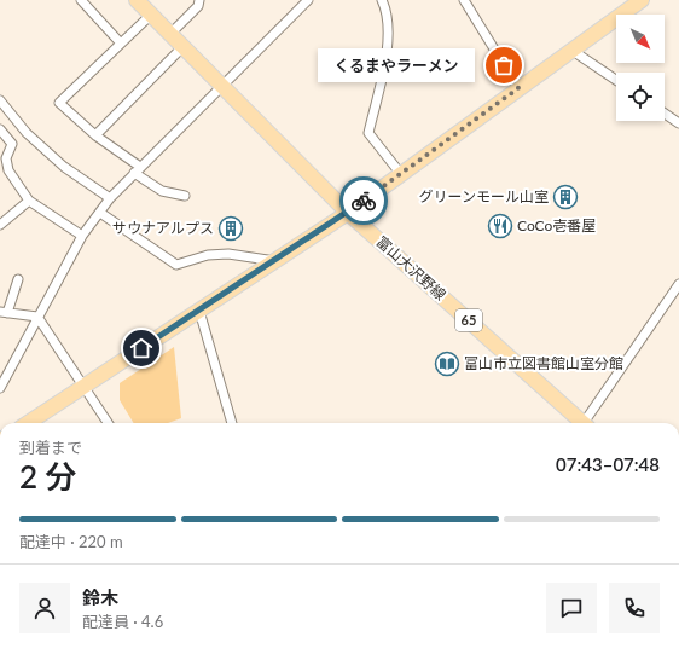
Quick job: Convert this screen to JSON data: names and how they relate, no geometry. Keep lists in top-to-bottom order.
{
  "streets": {
    "main road": ["富山大沢野線", "65"]
  },
  "places": {
    "other": ["くるまやラーメン"],
    "building": ["グリーンモール山室", "サウナアルプス"],
    "restaurant": ["CoCo壱番屋"],
    "library": ["富山市立図書館山室分館"]
  },
  "north": "bottom right",
  "page": {
    "bubble": "くるまやラーメン",
    "heading": ["2 分", "到着まで", "07:43–07:48"],
    "panel": ["鈴木", "配達員 · 4.6"],
    "bar": "配達中 · 220 m"
  }
}
